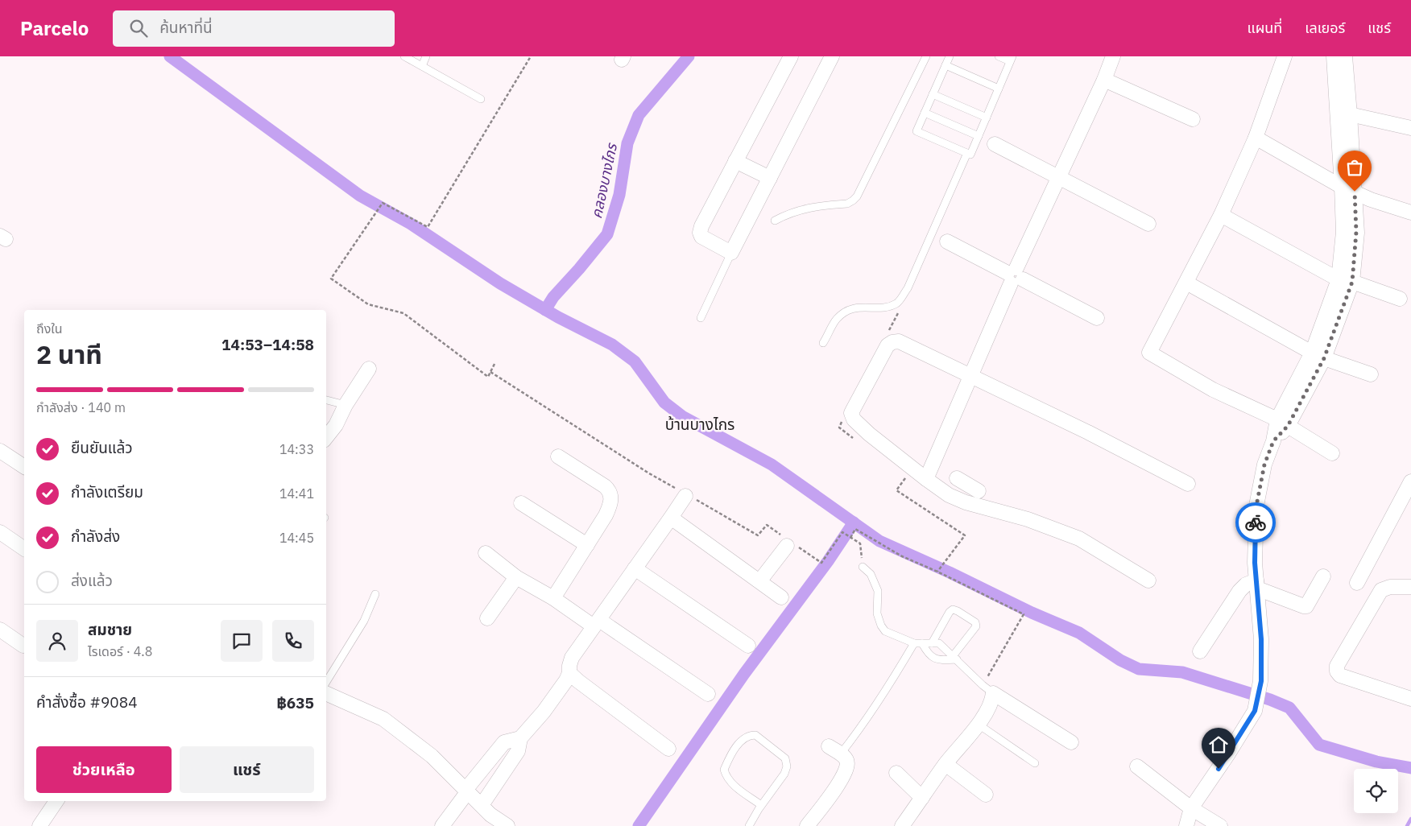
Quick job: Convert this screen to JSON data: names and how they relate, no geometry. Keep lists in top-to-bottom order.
{
  "districts": ["บ้านบางไกร"],
  "water": ["คลองบางไกร"],
  "page": {
    "header": "Parcelo",
    "search": "ค้นหาที่นี่",
    "nav": ["แผนที่", "เลเยอร์", "แชร์"],
    "heading": ["2 นาที", "ถึงใน", "14:53–14:58"],
    "panel": [
      "สมชาย",
      "ไรเดอร์ · 4.8",
      "คำสั่งซื้อ #9084",
      "฿635"
    ],
    "bar": "กำลังส่ง · 140 m",
    "list": [
      ["ยืนยันแล้ว", "14:33"],
      ["กำลังเตรียม", "14:41"],
      ["กำลังส่ง", "14:45"],
      "ส่งแล้ว"
    ],
    "buttons": ["ช่วยเหลือ", "แชร์"]
  }
}
